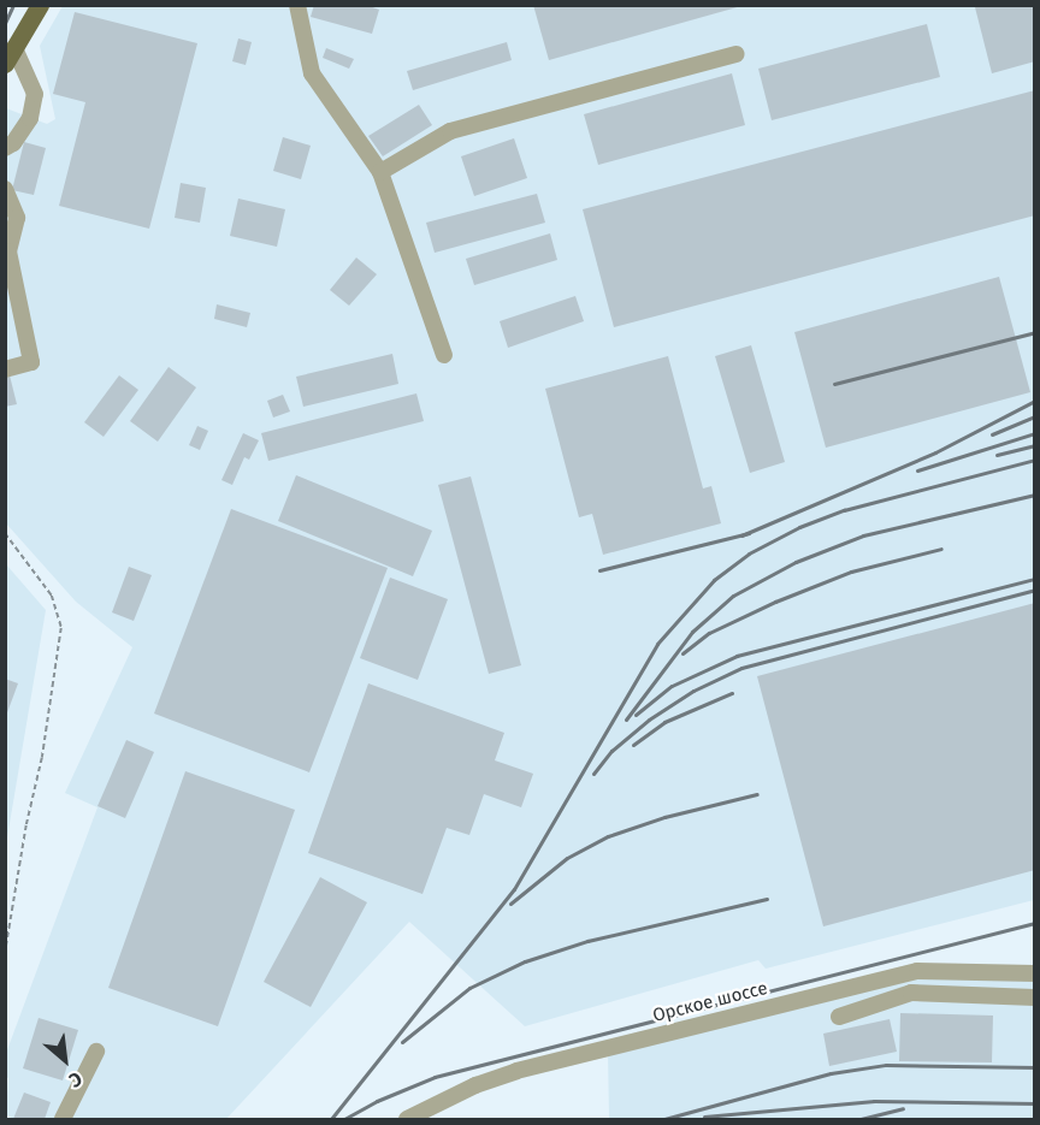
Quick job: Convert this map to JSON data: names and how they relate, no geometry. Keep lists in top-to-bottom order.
{
  "streets": {
    "street": ["Орское шоссе"]
  },
  "north": "bottom right"
}
